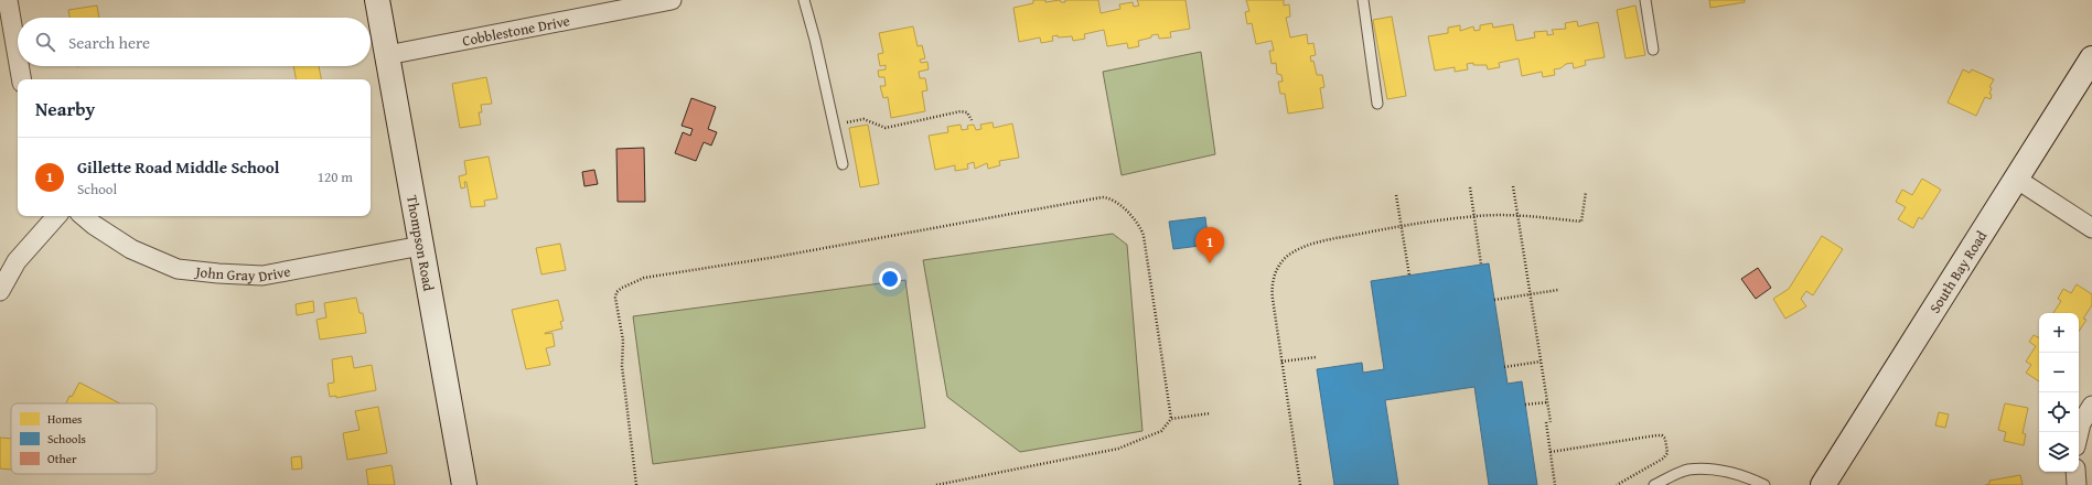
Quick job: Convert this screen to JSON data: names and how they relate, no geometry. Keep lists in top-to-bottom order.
{
  "streets": {
    "street": [
      "Cobblestone Drive",
      "Thompson Road",
      "John Gray Drive",
      "South Bay Road"
    ]
  },
  "crossings": [
    ["Cobblestone Drive", "Thompson Road"],
    ["Thompson Road", "John Gray Drive"]
  ],
  "legend": ["Homes", "Schools", "Other"],
  "page": {
    "search": "Search here",
    "heading": "Nearby",
    "list": [
      {
        "mark": "1",
        "name": "Gillette Road Middle School",
        "note": "School",
        "value": "120 m"
      }
    ],
    "pins": "1",
    "map_buttons": ["+", "−"]
  }
}
